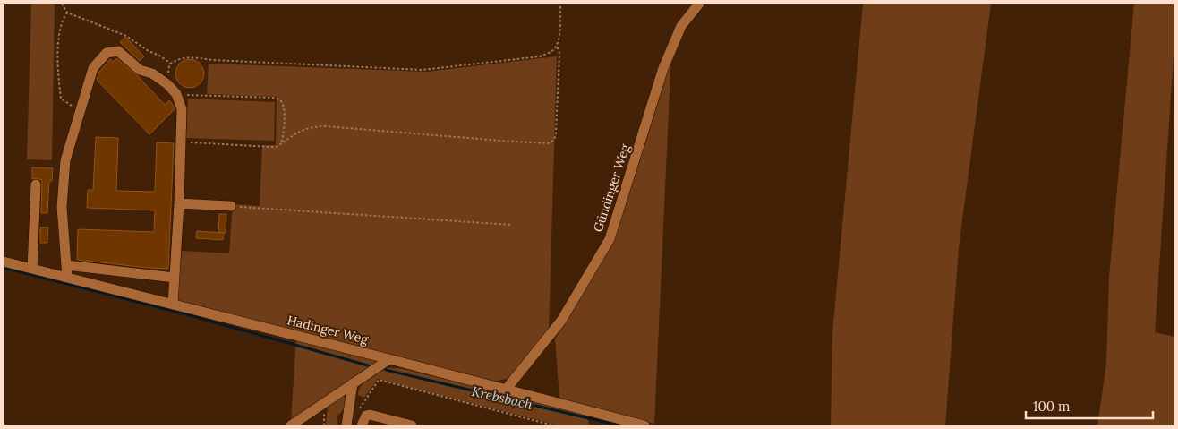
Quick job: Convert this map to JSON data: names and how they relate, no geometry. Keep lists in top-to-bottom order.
{
  "streets": {
    "street": ["Gündinger Weg", "Hadinger Weg"]
  },
  "crossings": [
    ["Gündinger Weg", "Hadinger Weg"]
  ],
  "water": ["Krebsbach"],
  "scale_bar": "100 m"
}
